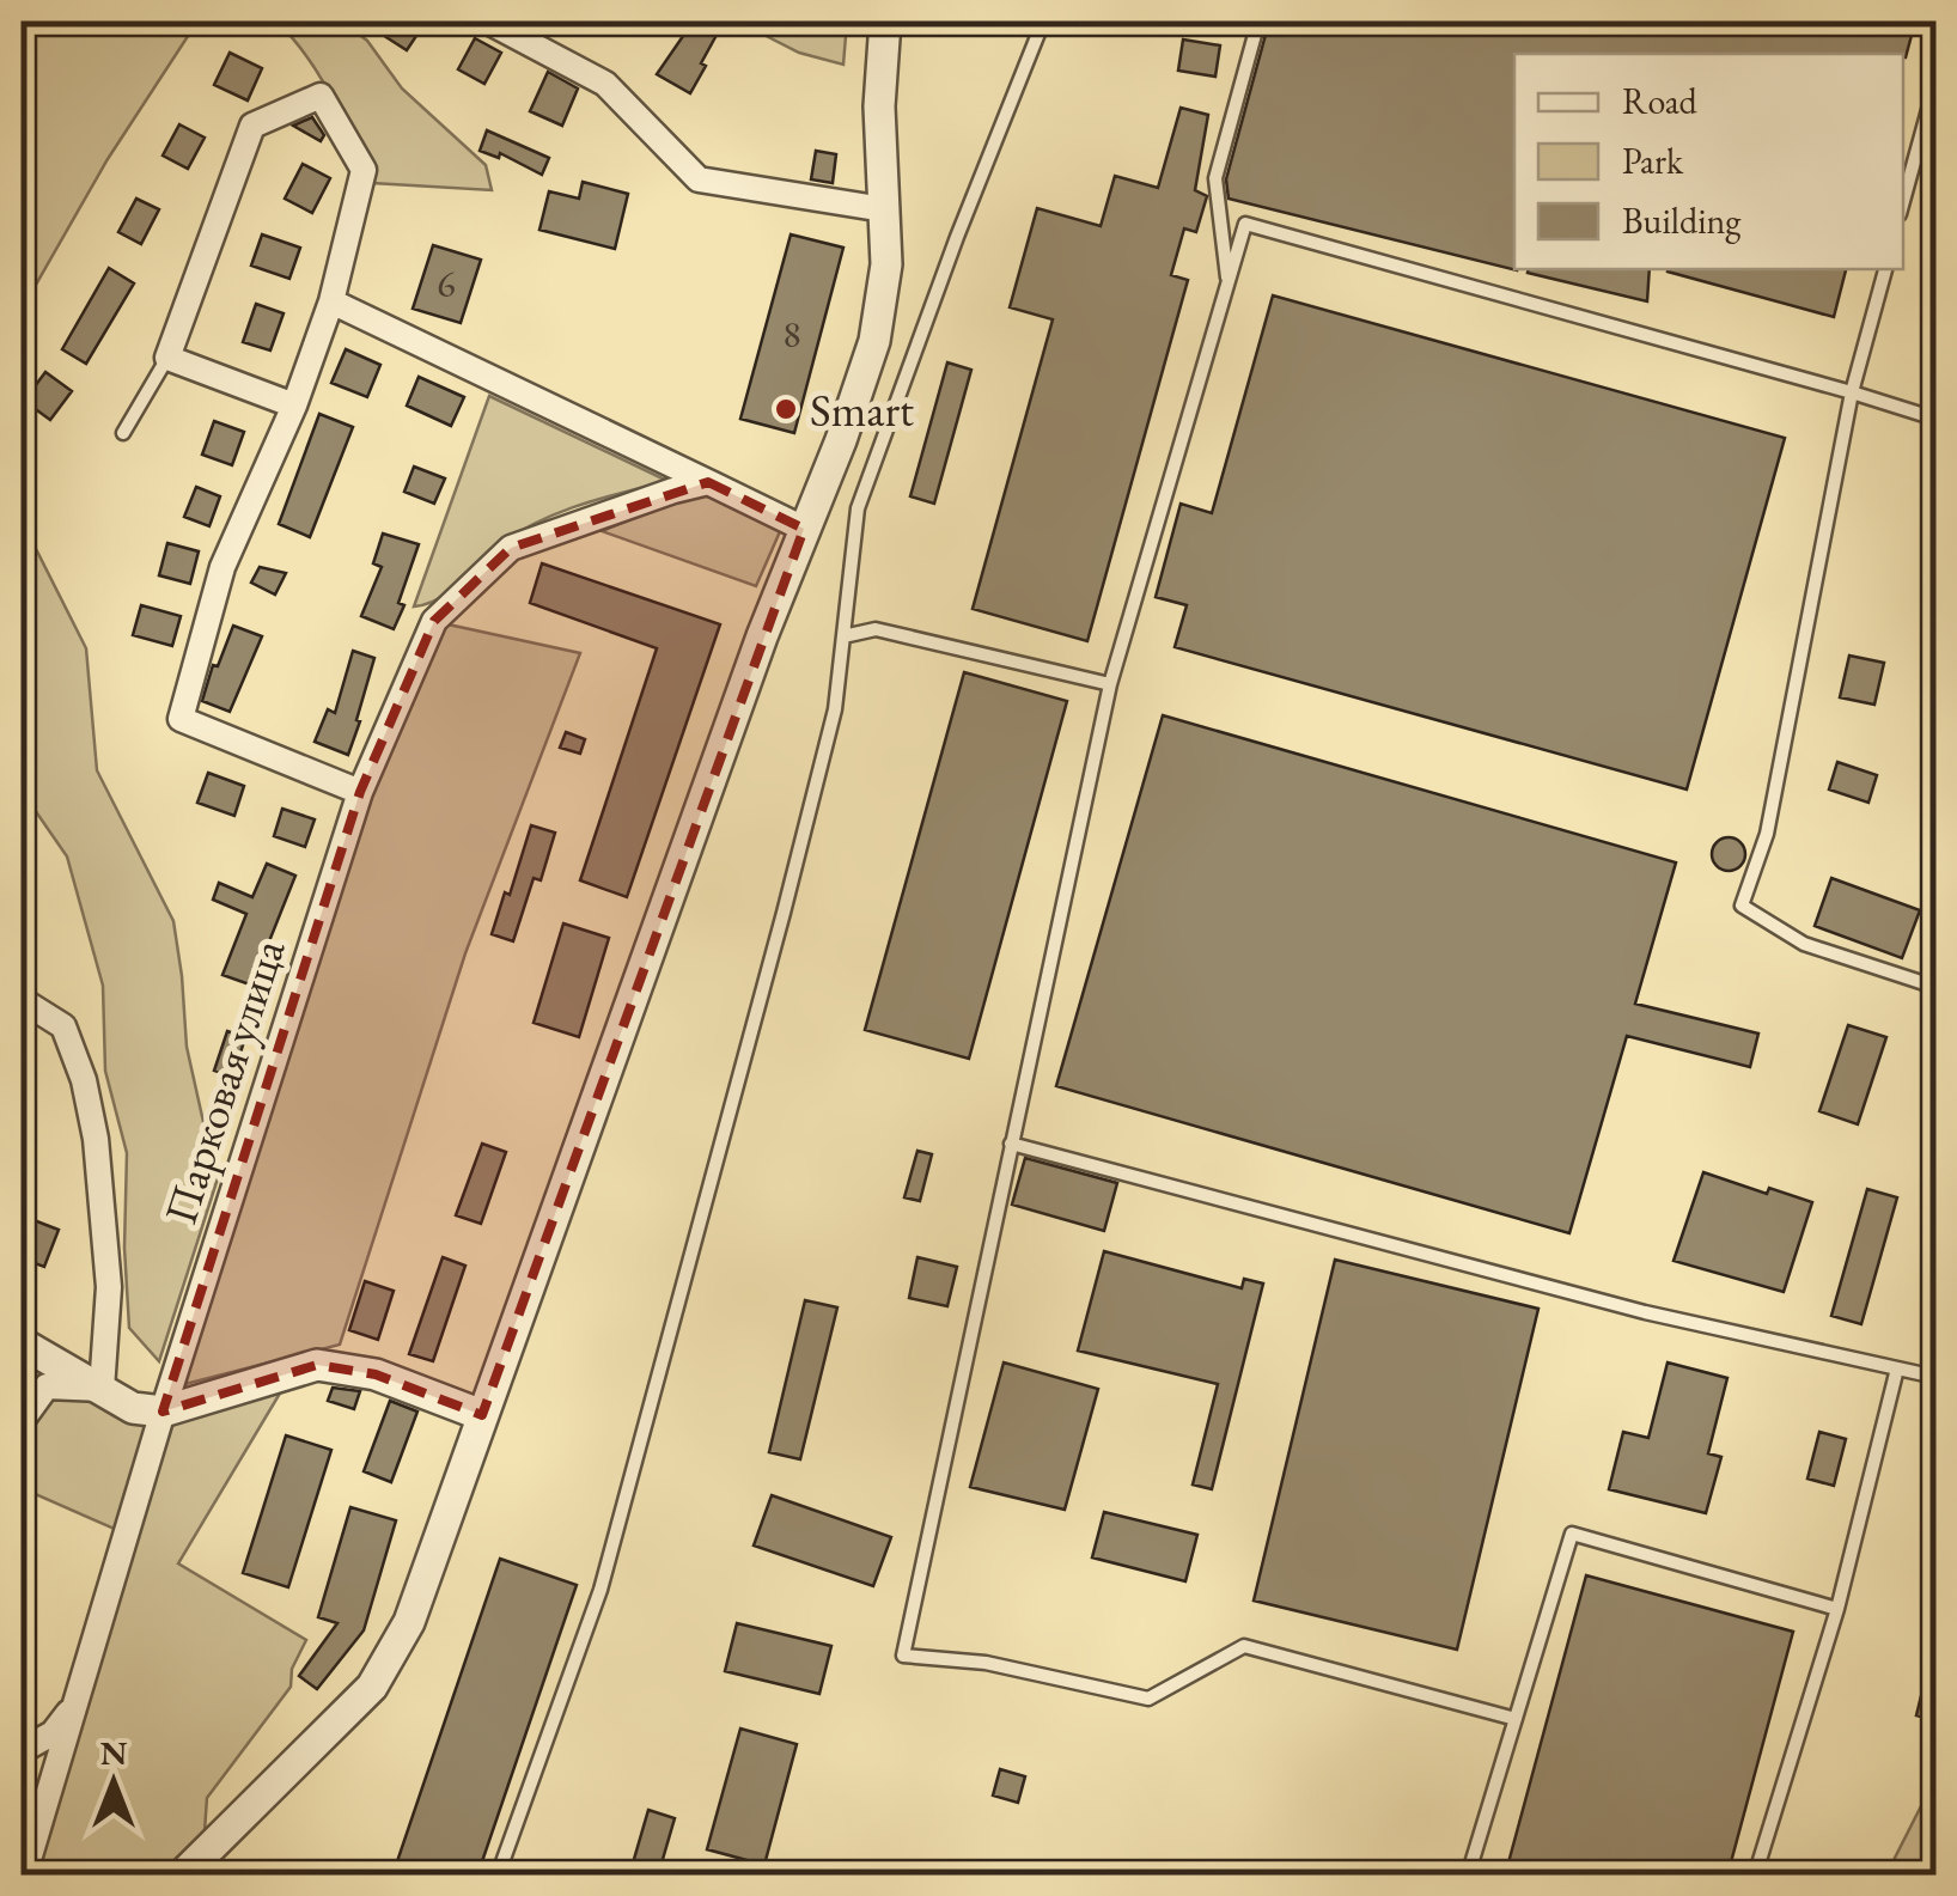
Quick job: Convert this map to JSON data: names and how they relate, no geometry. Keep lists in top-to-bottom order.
{
  "streets": {
    "street": ["Парковая улица"]
  },
  "places": ["Smart"],
  "house_numbers": ["6", "8"],
  "legend": ["Road", "Park", "Building"],
  "north": "top"
}
